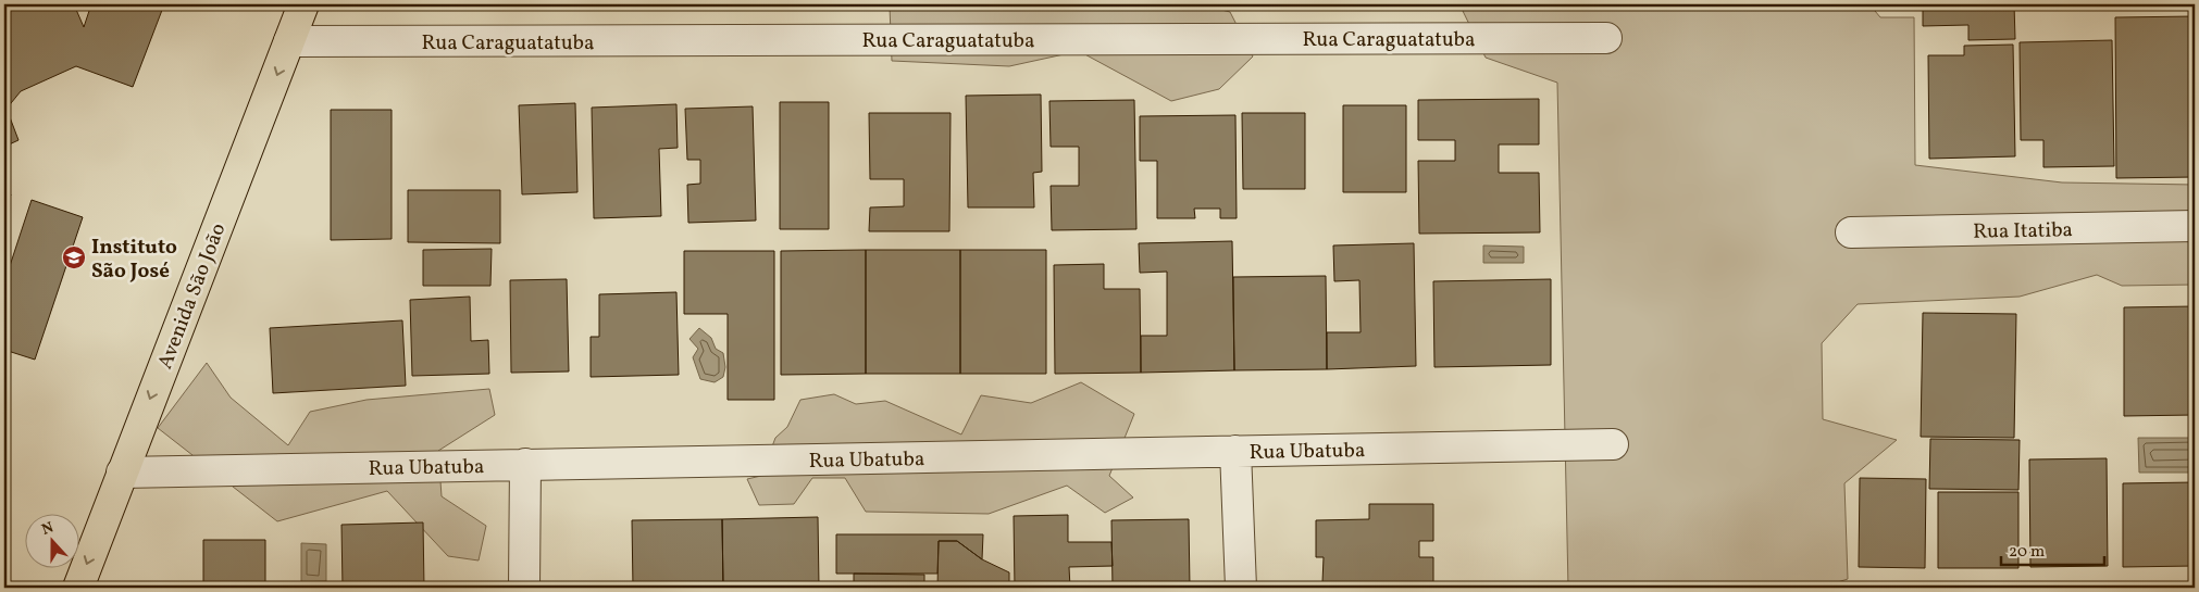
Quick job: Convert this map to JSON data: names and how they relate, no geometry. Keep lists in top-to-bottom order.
{
  "streets": {
    "main road": ["Avenida São João"],
    "street": ["Rua Caraguatatuba", "Rua Itatiba", "Rua Ubatuba"]
  },
  "crossings": [
    ["Rua Caraguatatuba", "Avenida São João"],
    ["Avenida São João", "Rua Ubatuba"]
  ],
  "one_way": ["Avenida São João"],
  "places": {
    "school or university": ["Instituto São José"]
  },
  "scale_bar": "20 m",
  "north": "top"
}
